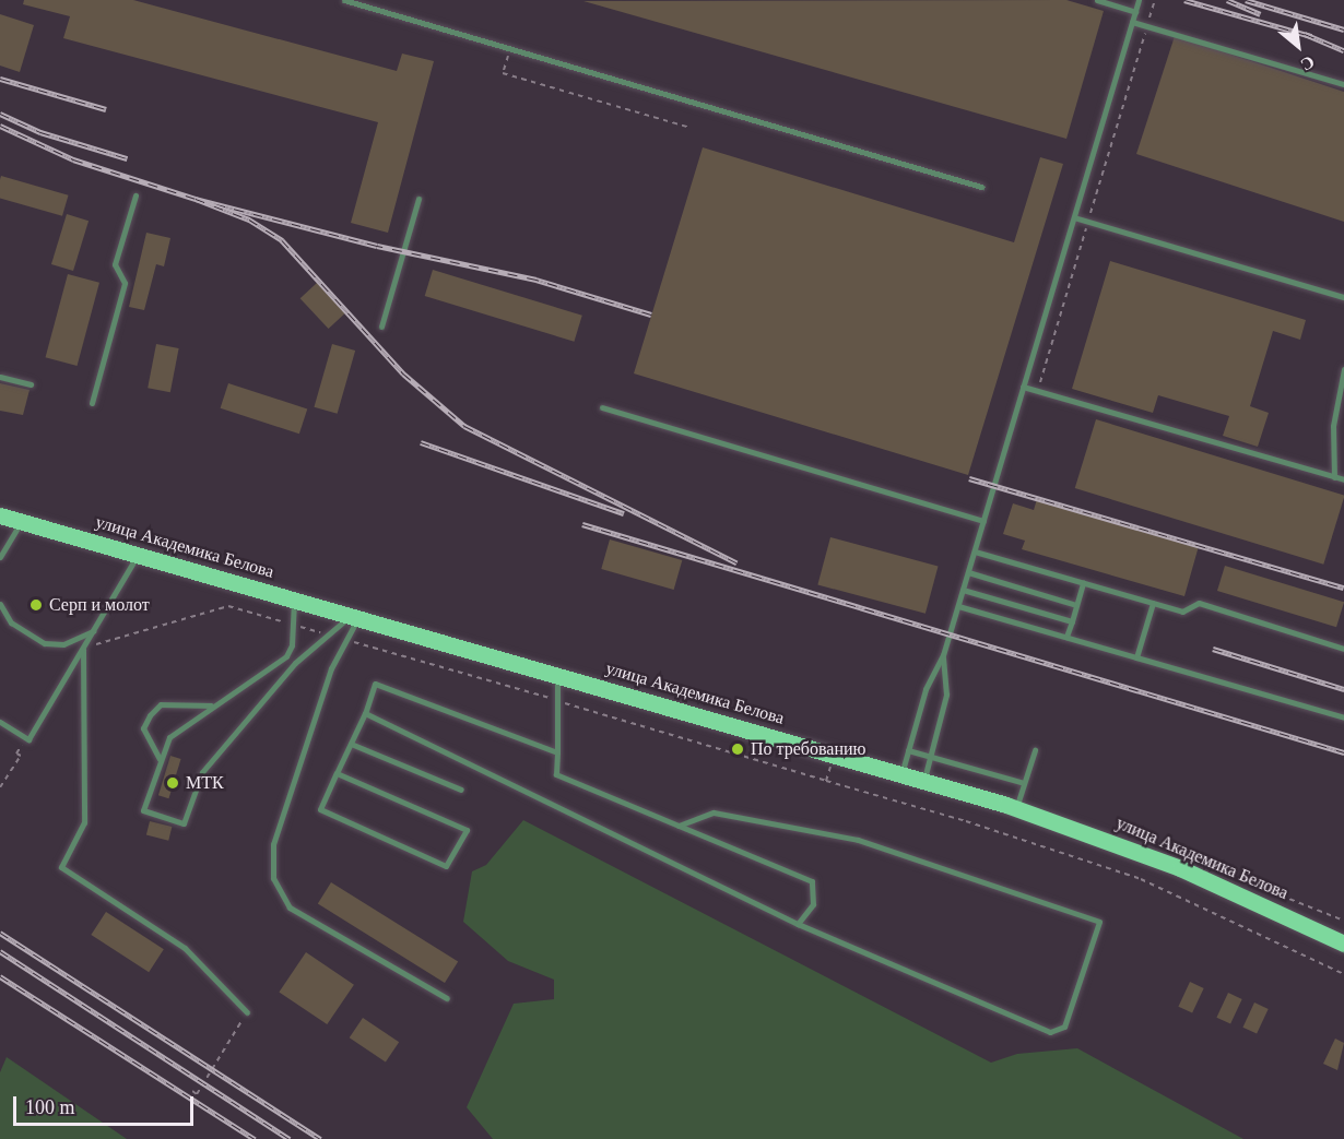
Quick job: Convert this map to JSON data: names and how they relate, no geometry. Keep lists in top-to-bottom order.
{
  "streets": {
    "main road": ["улица Академика Белова"]
  },
  "places": ["Серп и молот", "По требованию", "МТК"],
  "scale_bar": "100 m",
  "north": "bottom right"
}
